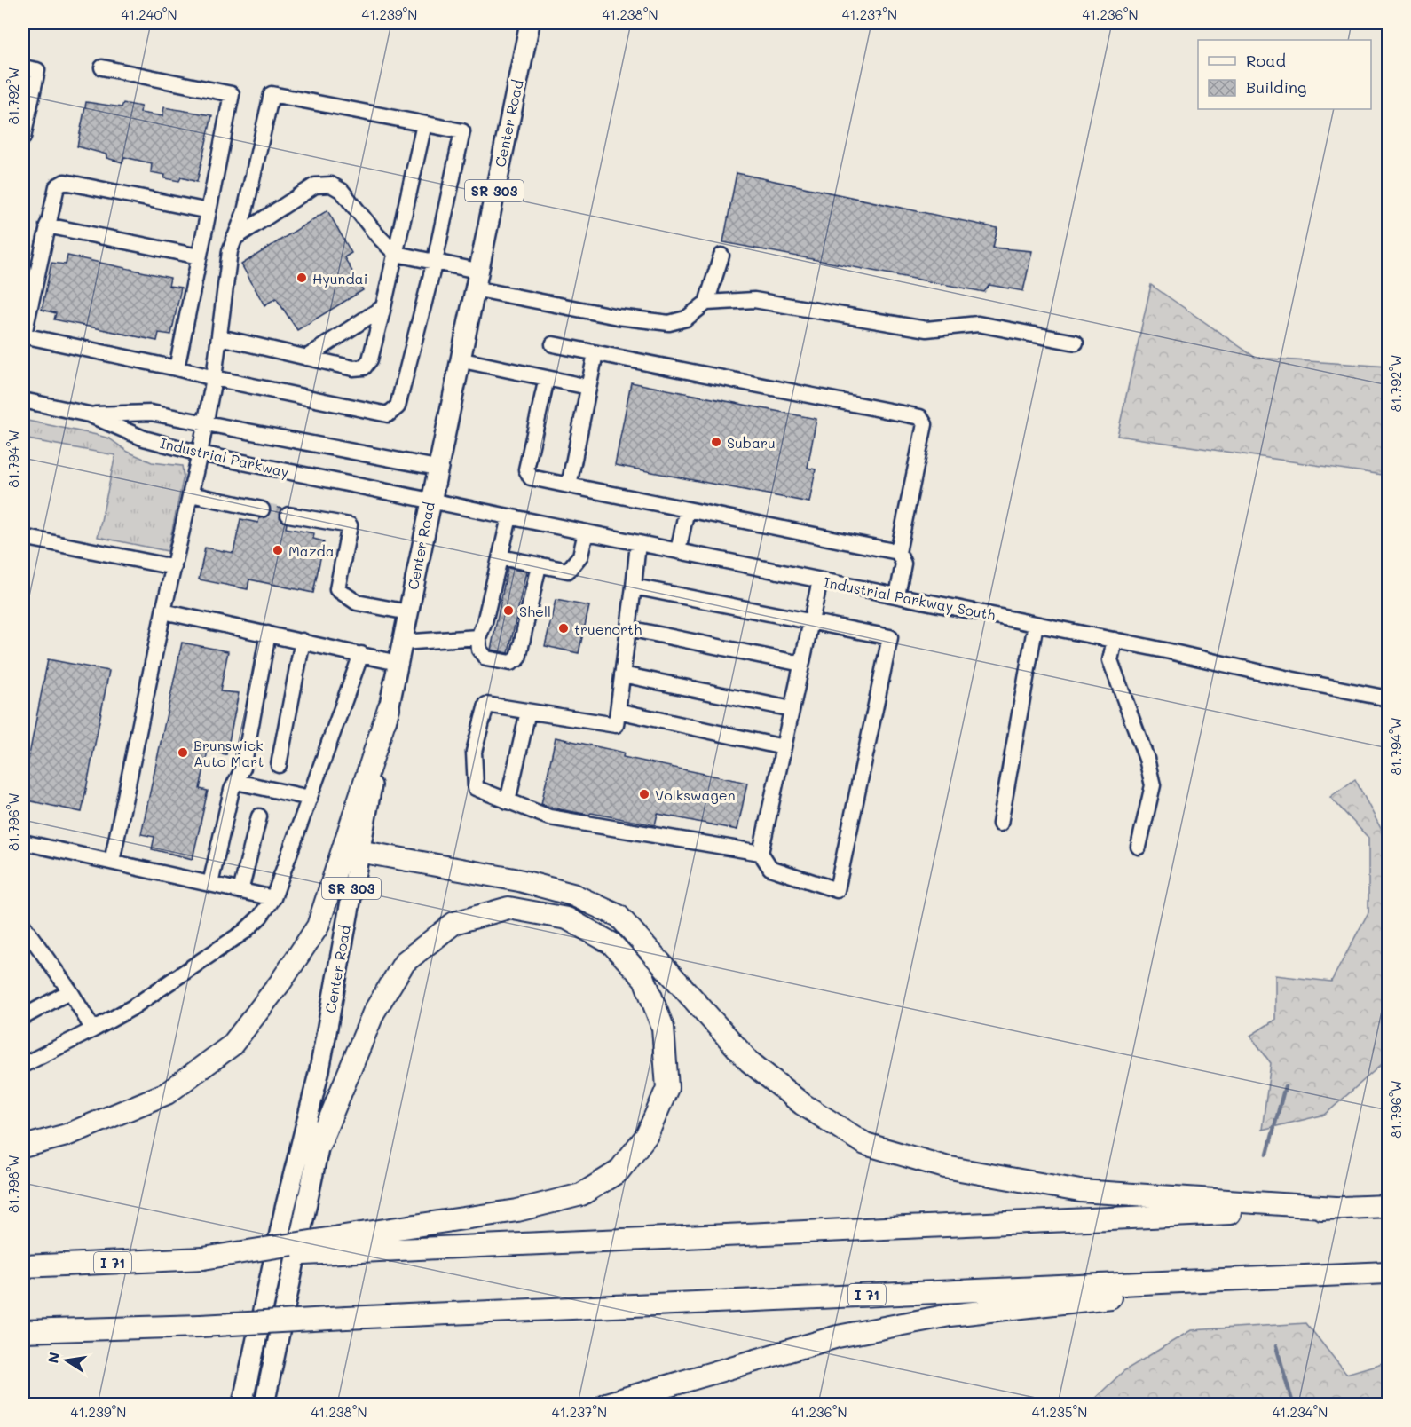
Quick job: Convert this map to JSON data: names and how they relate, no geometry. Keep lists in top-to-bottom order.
{
  "streets": {
    "highway": ["I 71"],
    "main road": ["Center Road", "SR 303"],
    "street": ["Industrial Parkway", "Industrial Parkway South"]
  },
  "crossings": [
    ["Center Road", "Industrial Parkway"],
    ["Center Road", "Industrial Parkway South"],
    ["Industrial Parkway", "Industrial Parkway South"]
  ],
  "places": [
    "Hyundai",
    "Subaru",
    "Mazda",
    "Shell",
    "truenorth",
    "Brunswick Auto Mart",
    "Volkswagen"
  ],
  "legend": ["Road", "Building"],
  "north": "left",
  "coordinates": [
    "41.240°N",
    "41.239°N",
    "41.238°N",
    "41.237°N",
    "41.236°N",
    "81.792°W",
    "81.794°W",
    "81.796°W",
    "81.798°W",
    "41.235°N",
    "41.234°N"
  ]
}
